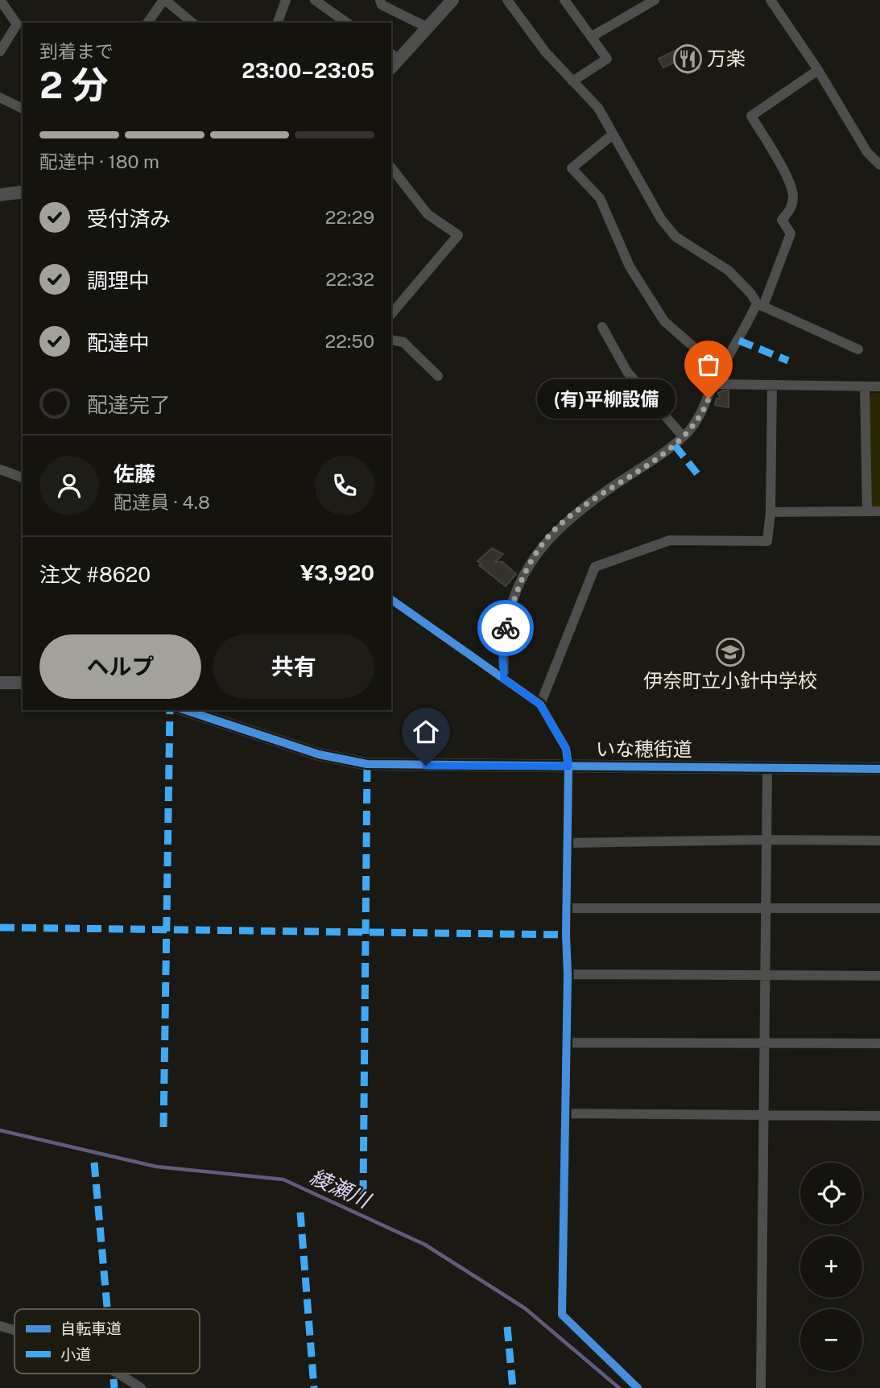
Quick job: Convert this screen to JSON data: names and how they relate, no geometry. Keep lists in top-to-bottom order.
{
  "streets": {
    "street": ["いな穂街道"]
  },
  "water": ["綾瀬川"],
  "places": {
    "restaurant": ["万楽"],
    "other": ["(有)平柳設備"],
    "school or university": ["伊奈町立小針中学校"]
  },
  "legend": ["自転車道", "小道"],
  "page": {
    "heading": ["2 分", "到着まで", "23:00–23:05"],
    "panel": [
      "佐藤",
      "配達員 · 4.8",
      "注文 #8620",
      "¥3,920"
    ],
    "bar": "配達中 · 180 m",
    "list": [
      ["受付済み", "22:29"],
      ["調理中", "22:32"],
      ["配達中", "22:50"],
      "配達完了"
    ],
    "bubble": "(有)平柳設備",
    "buttons": ["ヘルプ", "共有"],
    "map_buttons": ["+", "−"]
  }
}
